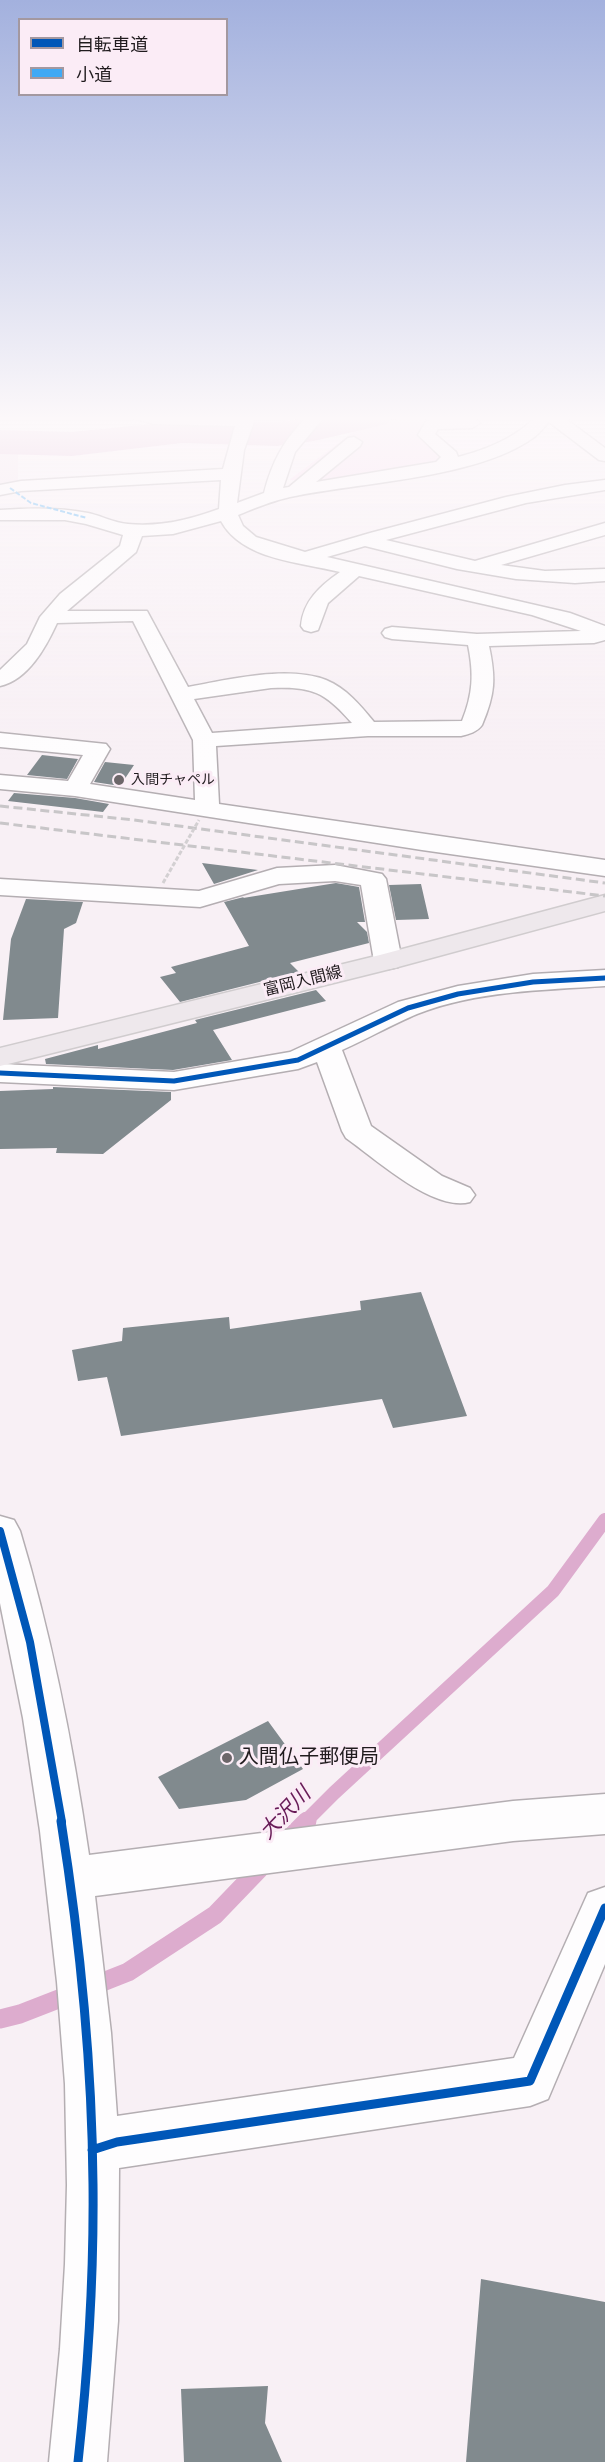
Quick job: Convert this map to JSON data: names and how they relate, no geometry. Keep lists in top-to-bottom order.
{
  "streets": {
    "main road": ["富岡入間線"]
  },
  "water": ["大沢川"],
  "places": ["入間チャペル", "入間仏子郵便局"],
  "legend": ["自転車道", "小道"]
}
